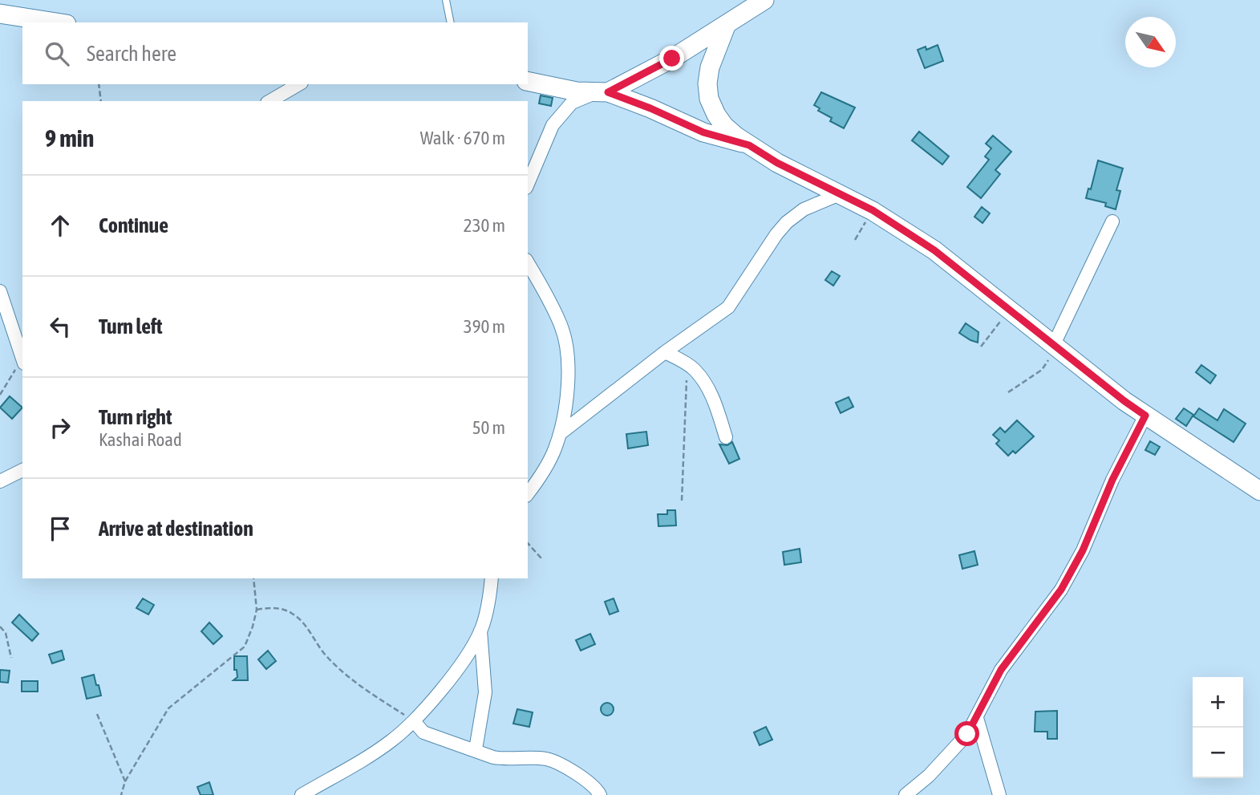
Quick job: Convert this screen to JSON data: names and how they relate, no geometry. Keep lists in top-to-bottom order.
{
  "north": "bottom right",
  "page": {
    "search": "Search here",
    "heading": ["9 min", "Walk · 670 m"],
    "list": [
      ["Continue", "230 m"],
      ["Turn left", "390 m"],
      ["Turn right", "Kashai Road", "50 m"],
      "Arrive at destination"
    ],
    "map_buttons": ["+", "−"]
  }
}
